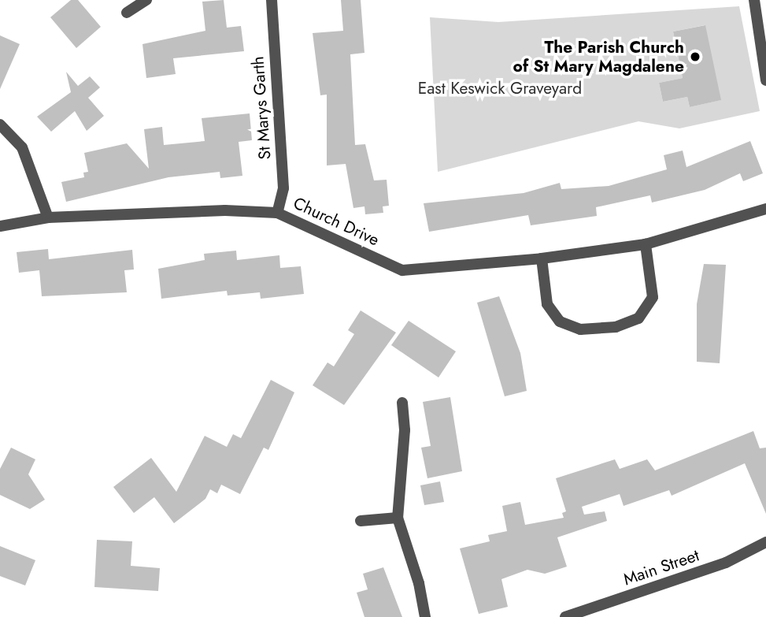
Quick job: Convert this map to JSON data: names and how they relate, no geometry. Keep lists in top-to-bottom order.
{
  "streets": {
    "street": ["St Marys Garth", "Church Drive", "Main Street"]
  },
  "crossings": [
    ["St Marys Garth", "Church Drive"]
  ],
  "parks": ["East Keswick Graveyard"],
  "places": ["The Parish Church of St Mary Magdalene"]
}
